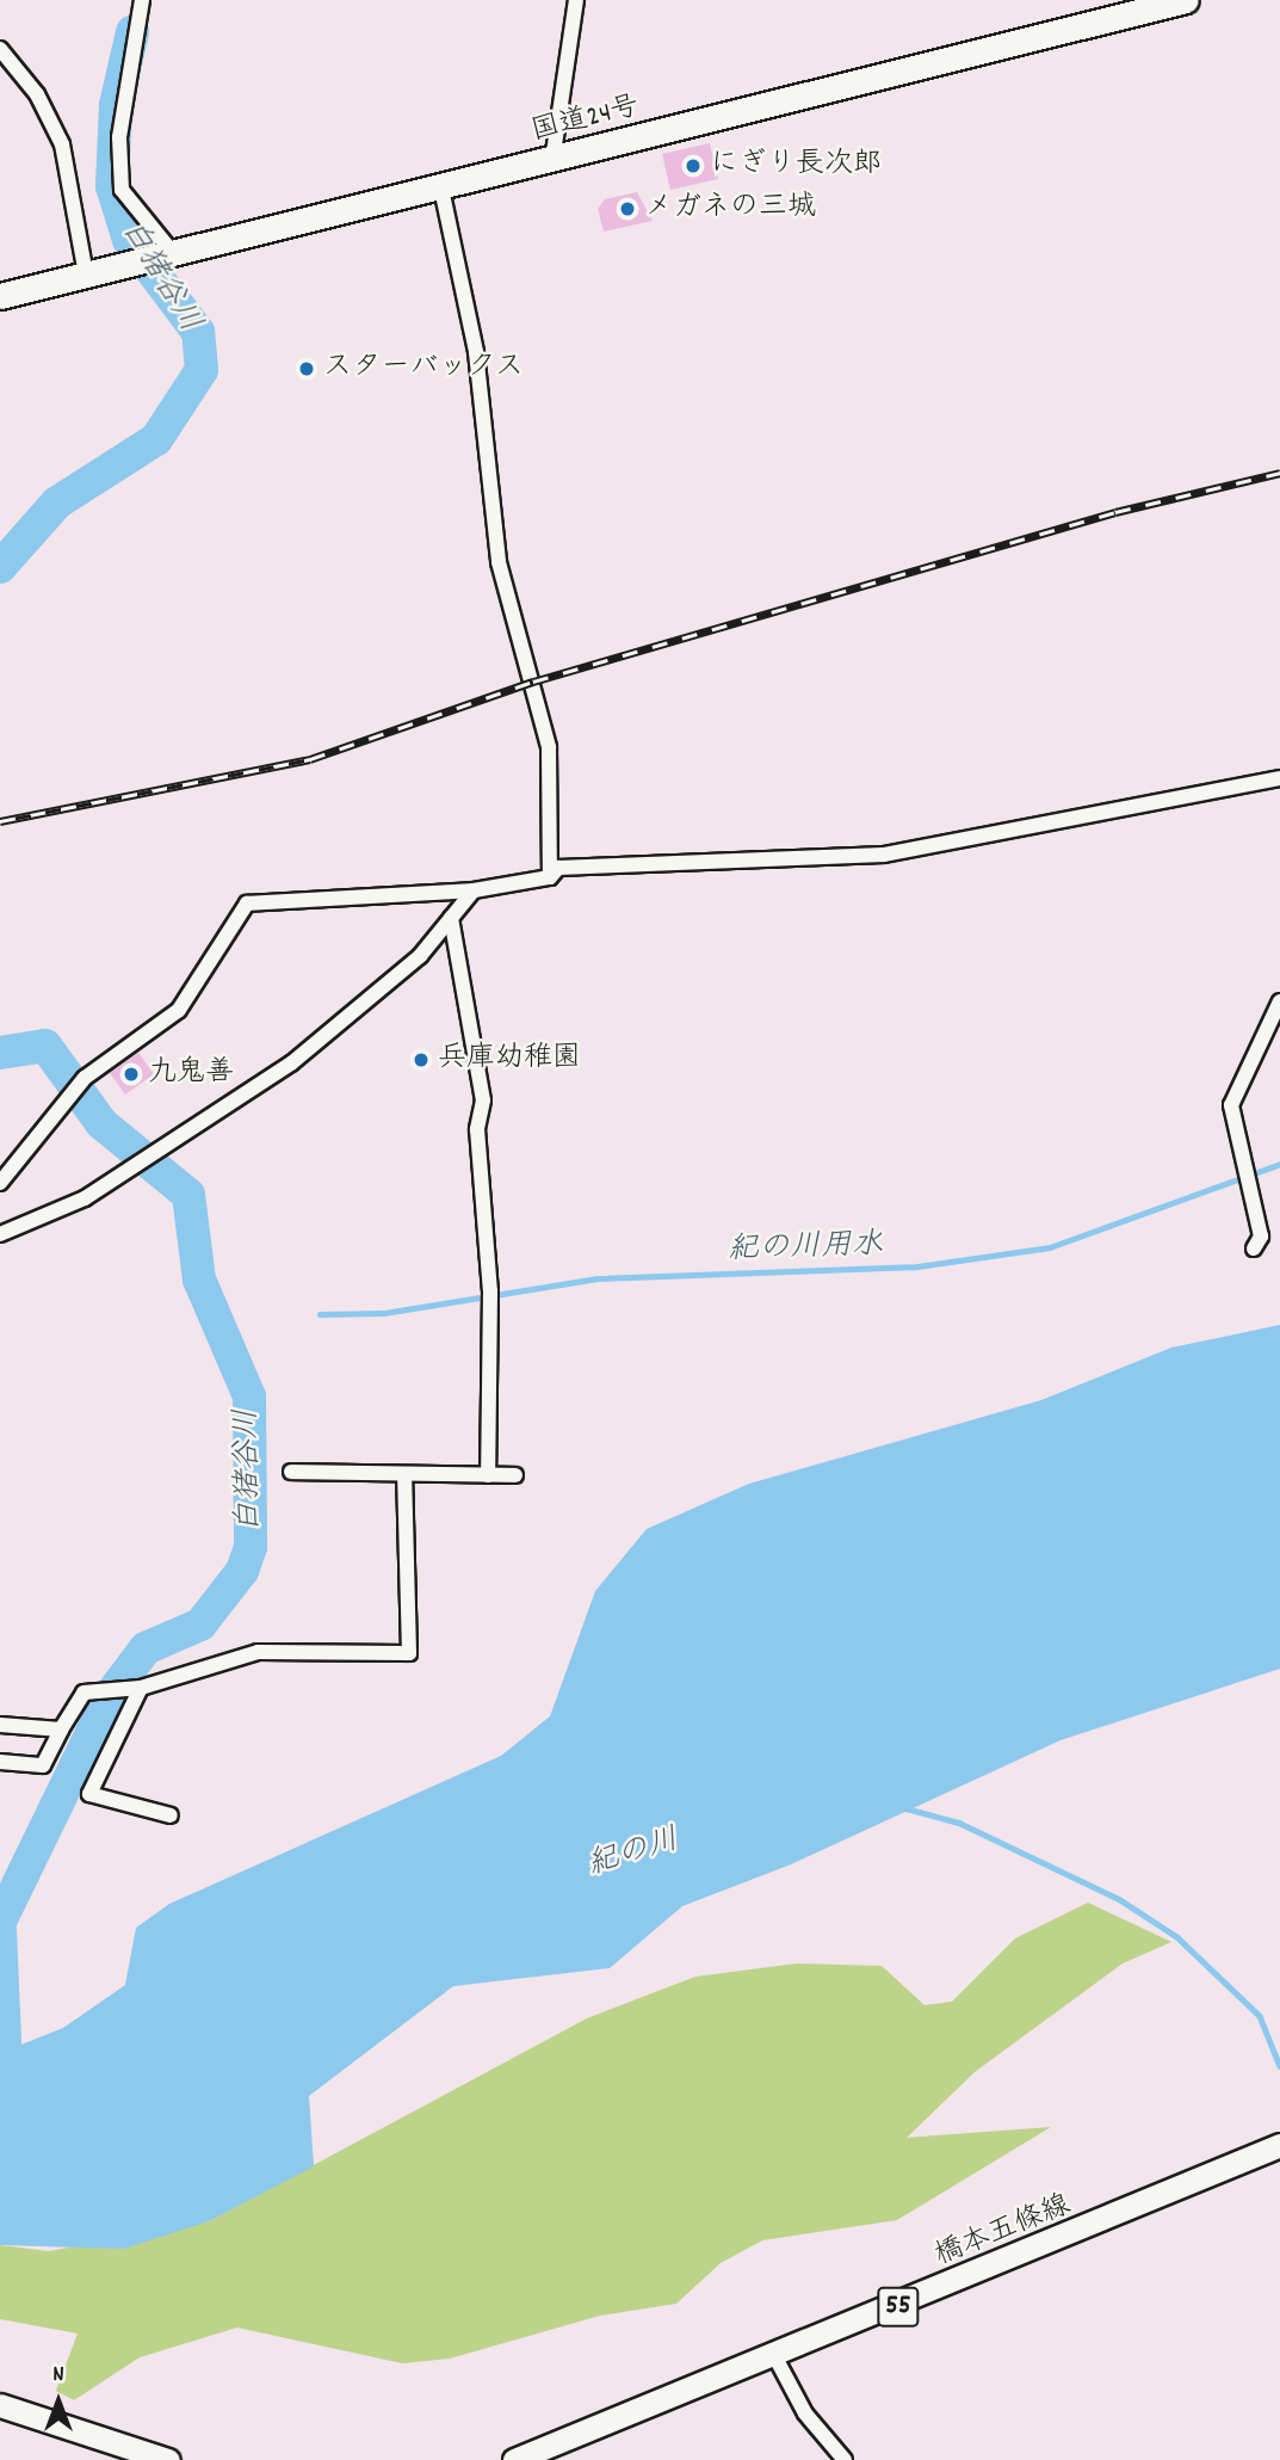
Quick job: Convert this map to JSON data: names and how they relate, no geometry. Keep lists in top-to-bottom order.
{
  "streets": {
    "highway": ["国道24号"],
    "main road": ["橋本五條線", "55"]
  },
  "water": ["白猪谷川", "紀の川用水", "紀の川"],
  "places": [
    "にぎり長次郎",
    "メガネの三城",
    "スターバックス",
    "兵庫幼稚園",
    "九鬼善"
  ],
  "north": "top"
}
